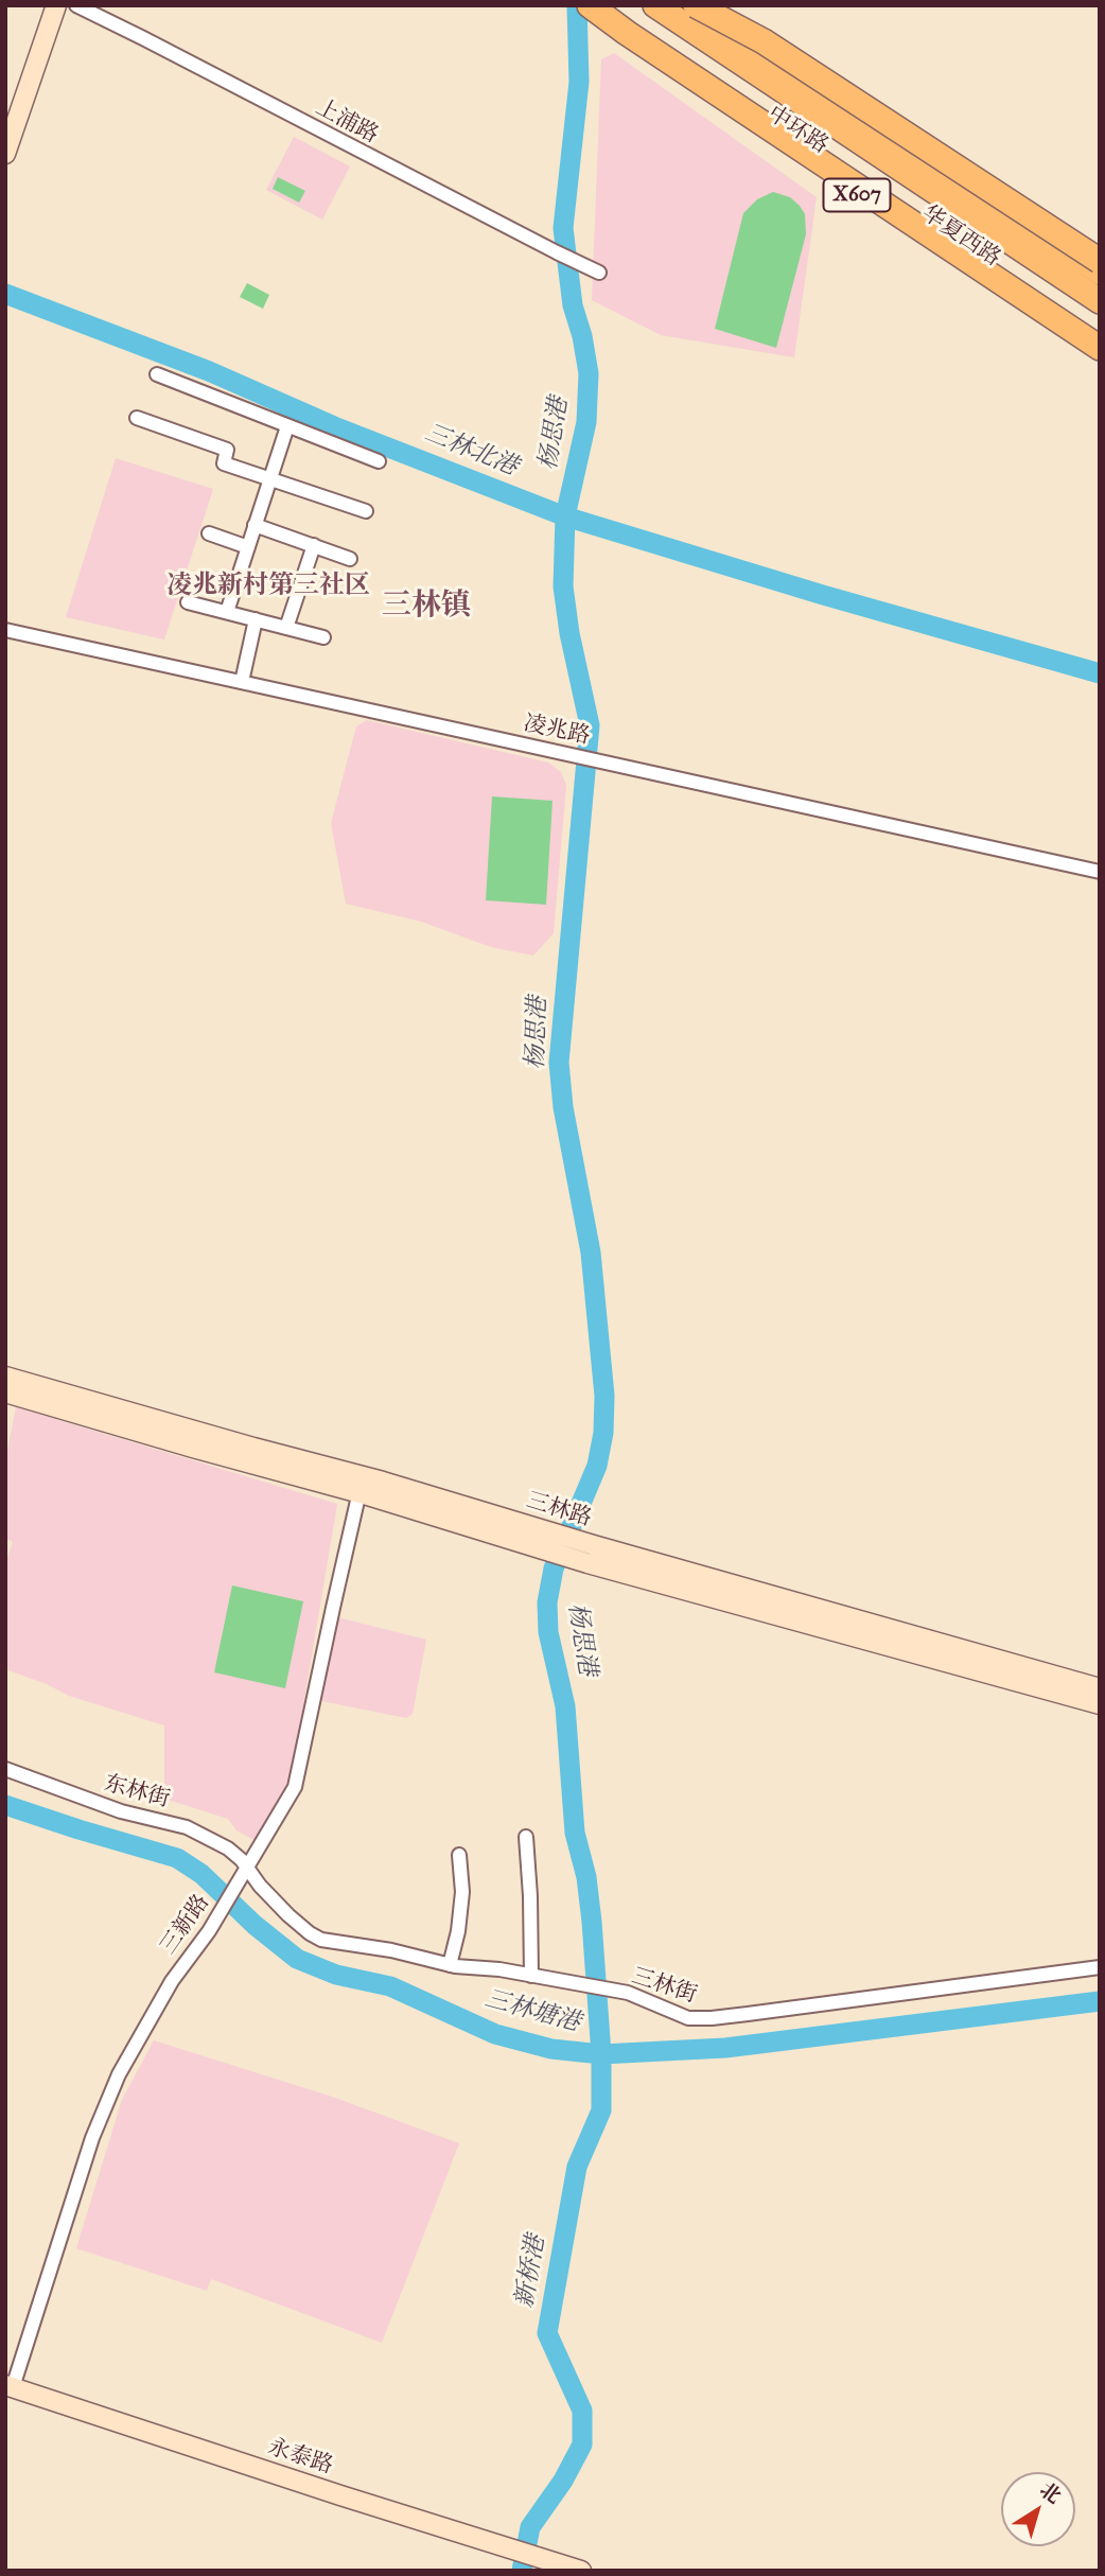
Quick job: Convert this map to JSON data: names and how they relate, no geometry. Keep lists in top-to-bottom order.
{
  "streets": {
    "highway": ["中环路"],
    "main road": [
      "X607",
      "华夏西路",
      "三林路",
      "永泰路"
    ],
    "street": [
      "上浦路",
      "凌兆路",
      "东林街",
      "三新路",
      "三林街"
    ]
  },
  "crossings": [
    ["三林路", "三新路"],
    ["东林街", "三新路"],
    ["东林街", "三林街"],
    ["三新路", "三林街"],
    ["三新路", "永泰路"]
  ],
  "districts": ["凌兆新村第三社区", "三林镇"],
  "water": [
    "杨思港",
    "三林北港",
    "三林塘港",
    "新桥港"
  ],
  "north": "top right"
}
